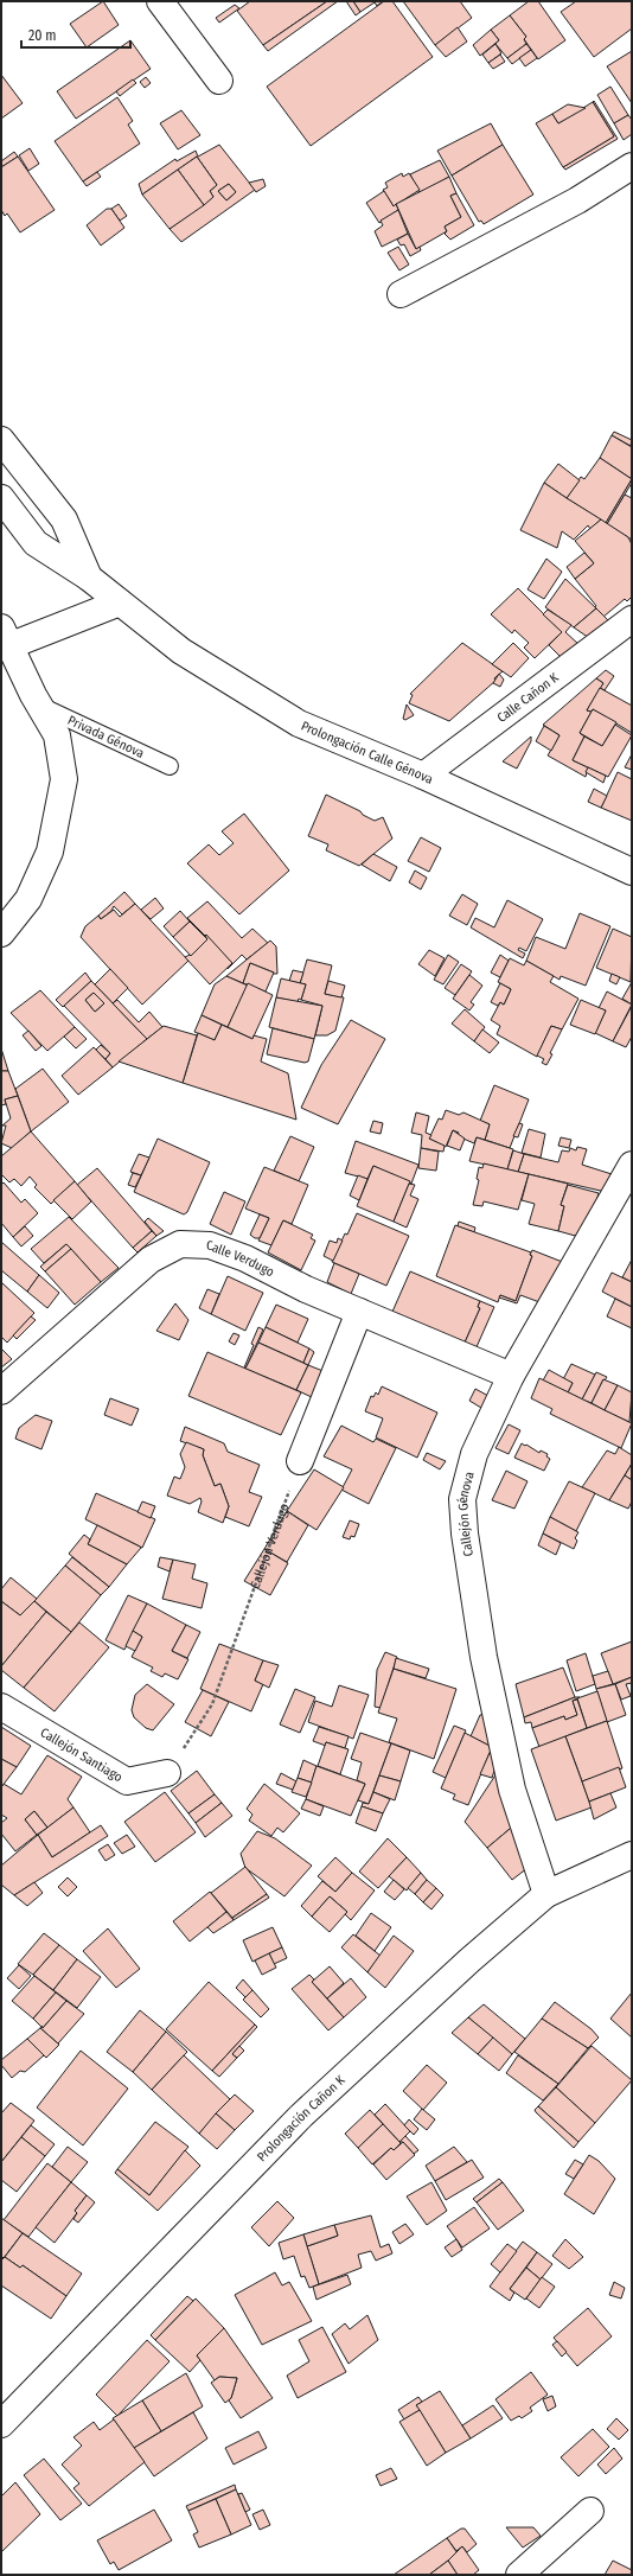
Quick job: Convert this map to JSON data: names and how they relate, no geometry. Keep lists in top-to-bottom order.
{
  "streets": {
    "street": [
      "Calle Cañon K",
      "Prolongación Calle Génova",
      "Calle Verdugo",
      "Callejón Génova",
      "Callejón Santiago",
      "Prolongación Cañon K"
    ],
    "lane": ["Privada Génova"],
    "path": ["Callejón Verdugo"]
  },
  "crossings": [
    ["Calle Cañon K", "Prolongación Calle Génova"],
    ["Calle Verdugo", "Callejón Génova"],
    ["Callejón Génova", "Prolongación Cañon K"],
    ["Callejón Verdugo", "Callejón Santiago"]
  ],
  "scale_bar": "20 m"
}
